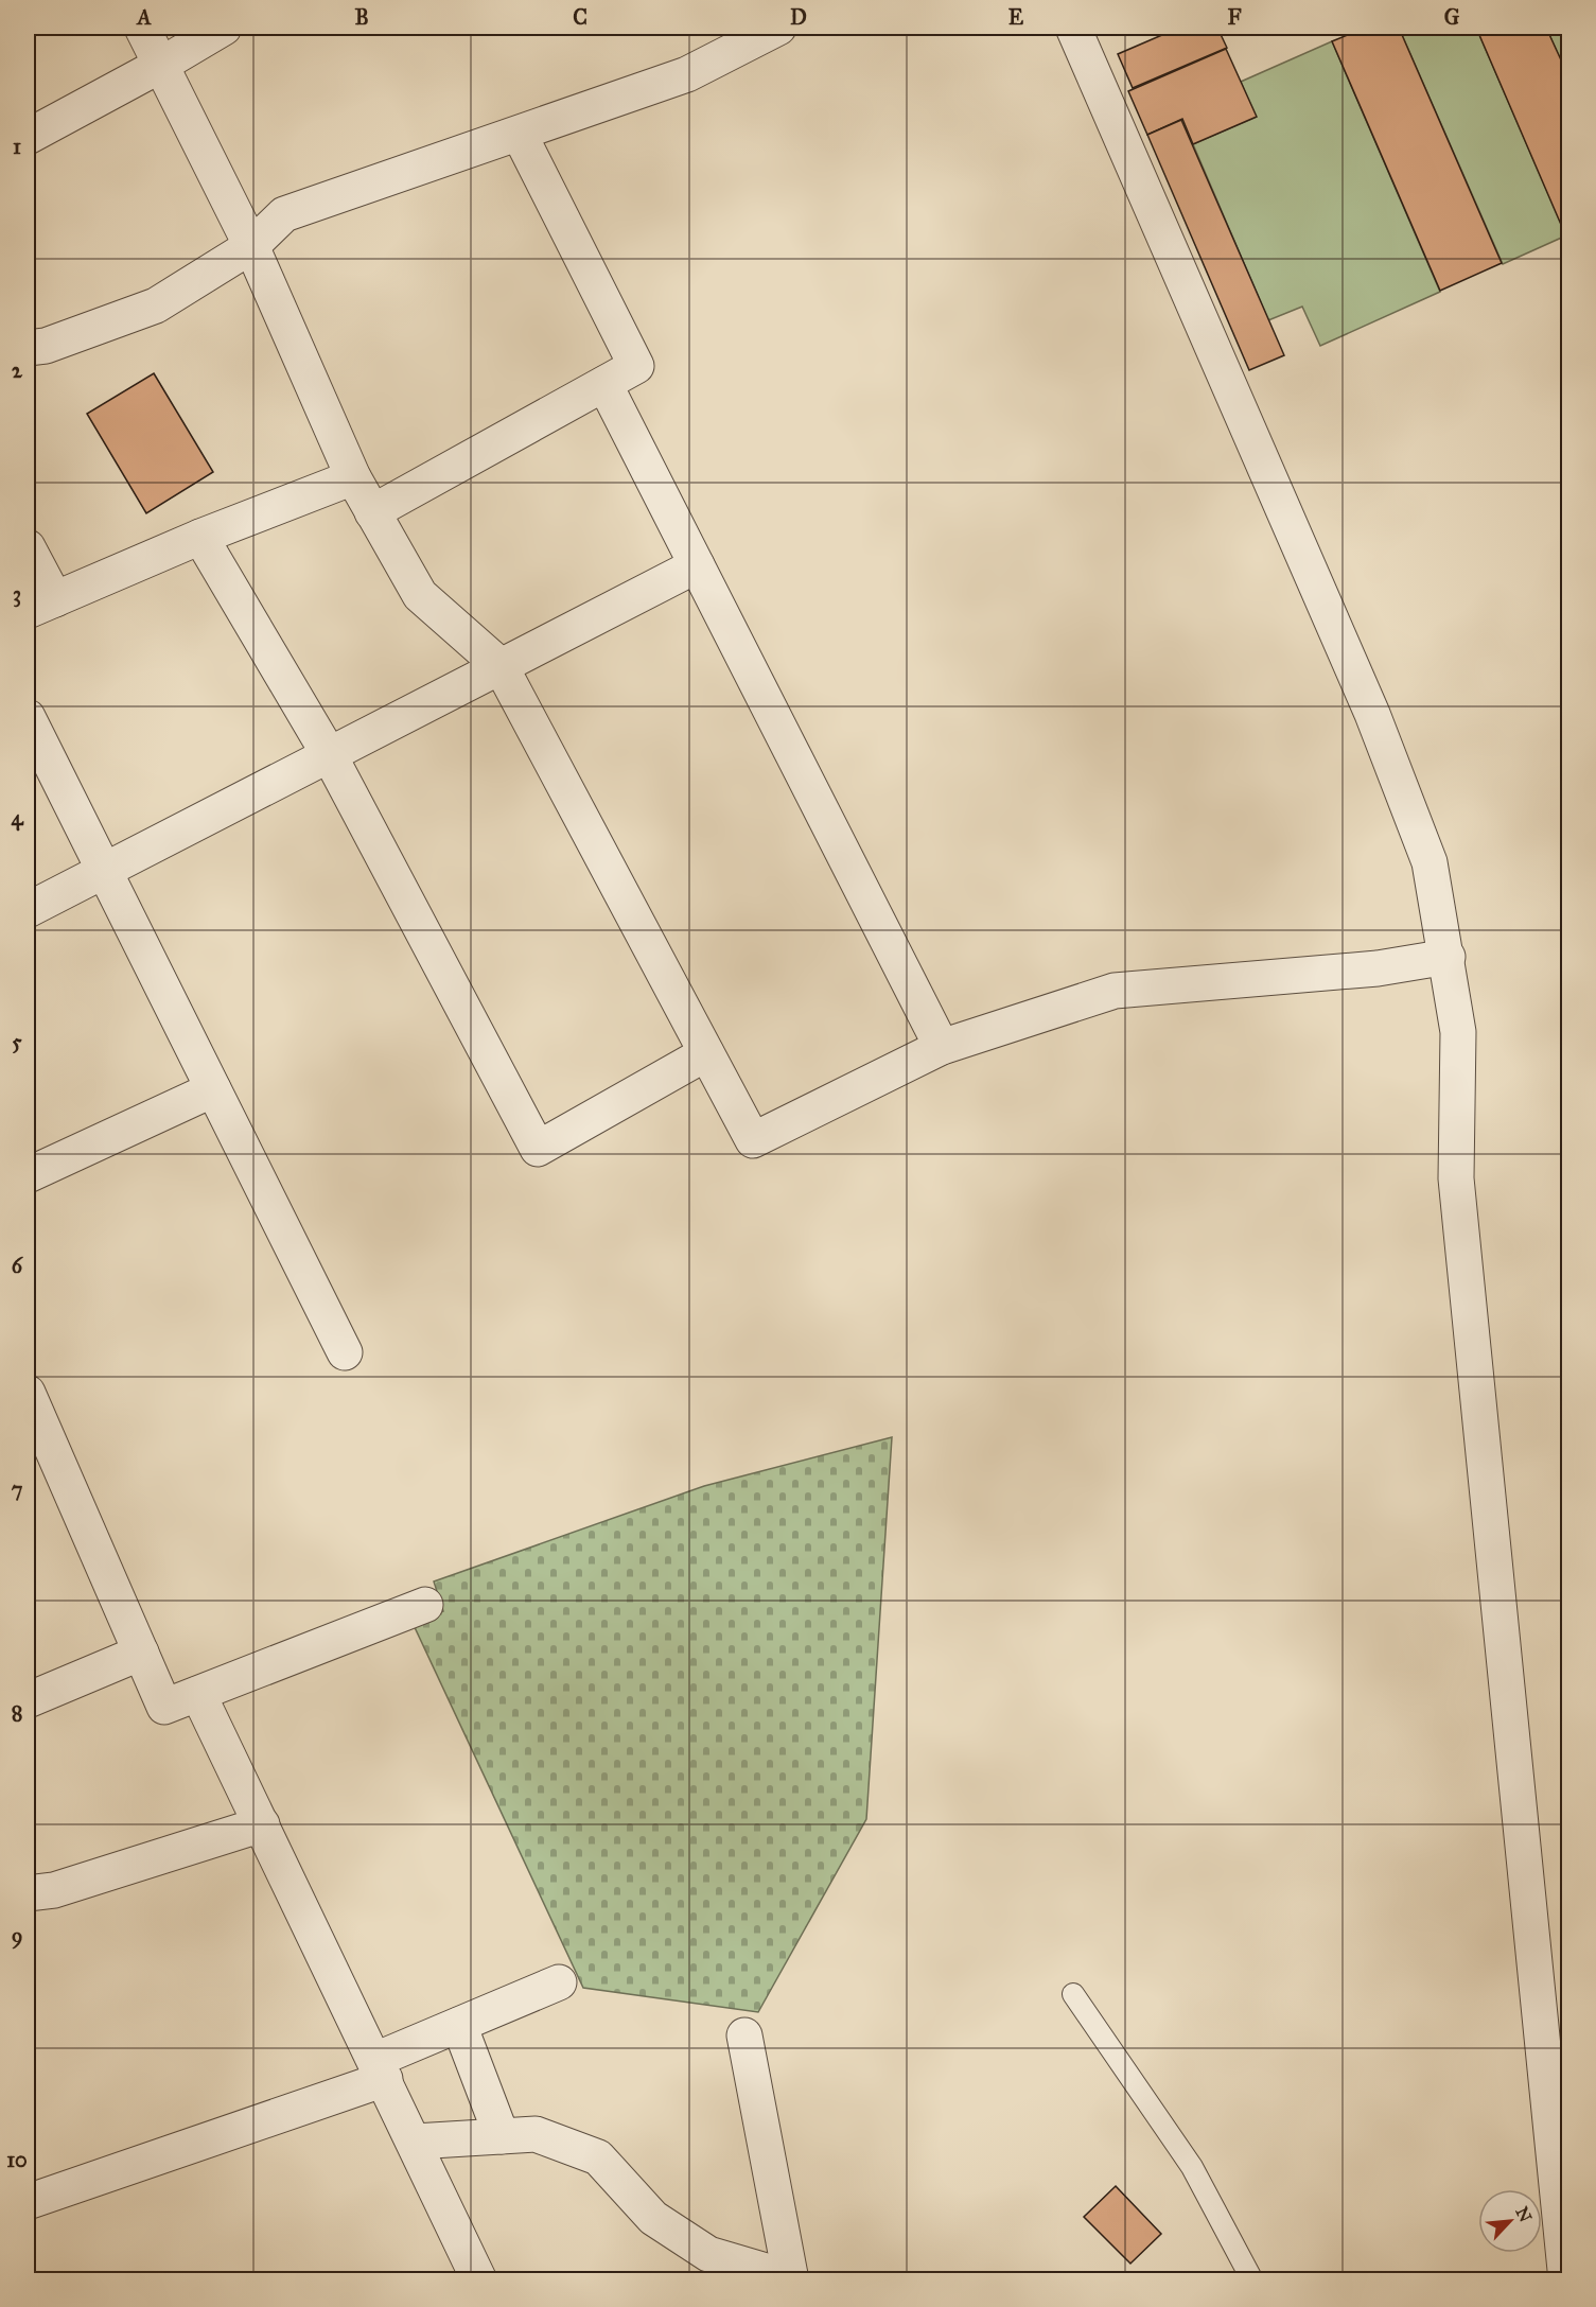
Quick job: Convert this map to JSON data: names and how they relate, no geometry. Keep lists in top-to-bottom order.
{
  "north": "top right",
  "grid": {
    "columns": [
      "A",
      "B",
      "C",
      "D",
      "E",
      "F",
      "G"
    ],
    "rows": [
      "1",
      "2",
      "3",
      "4",
      "5",
      "6",
      "7",
      "8",
      "9",
      "10"
    ]
  }
}
